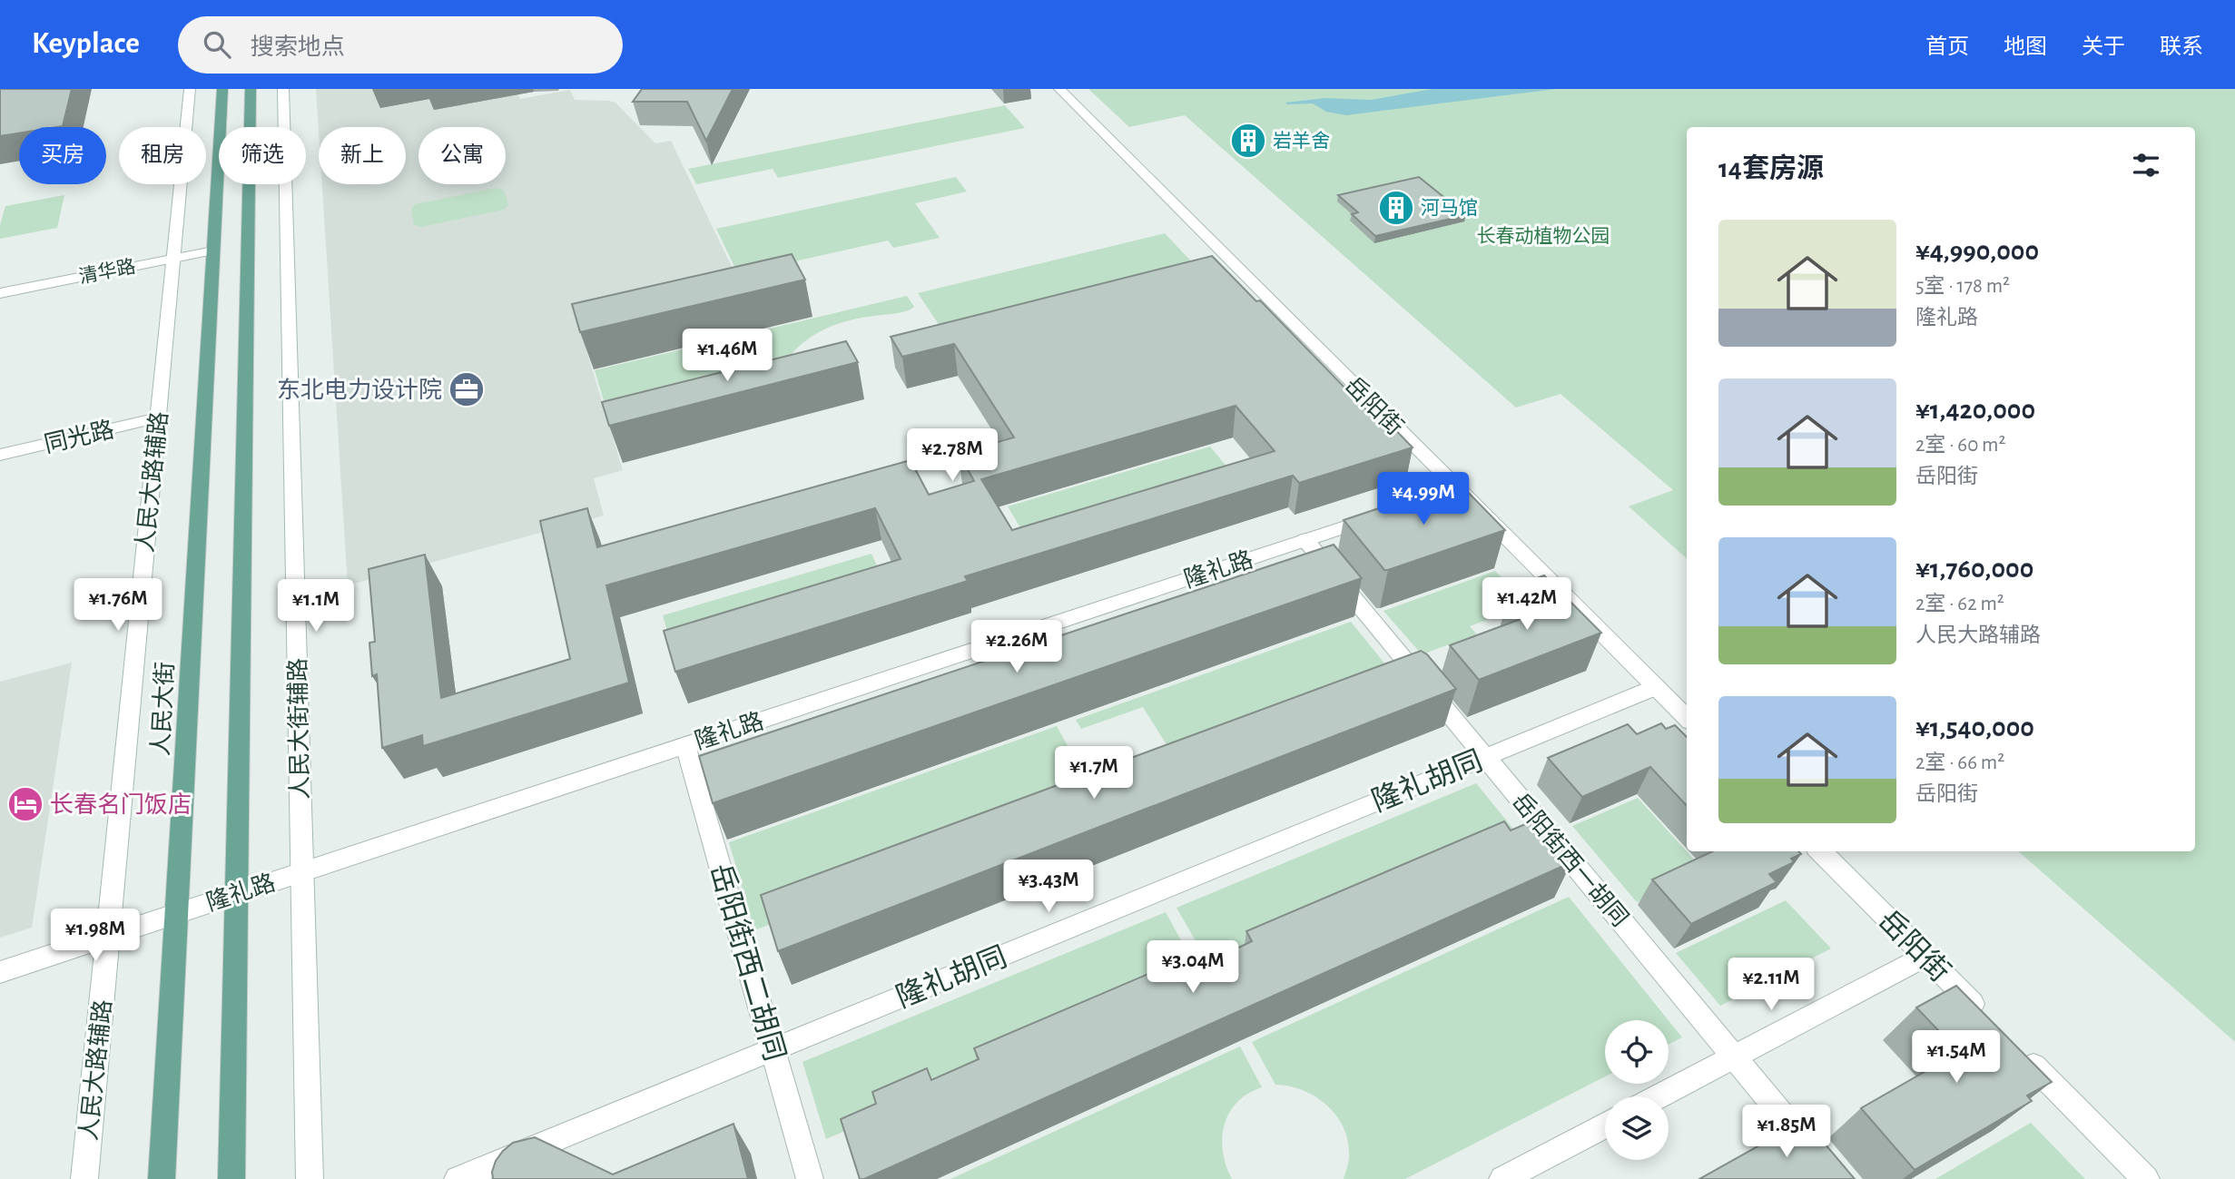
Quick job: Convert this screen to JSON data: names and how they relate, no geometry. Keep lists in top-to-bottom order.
{
  "streets": {
    "main road": ["人民大街"],
    "street": [
      "清华路",
      "岳阳街",
      "同光路",
      "人民大路辅路",
      "隆礼路",
      "人民大街辅路",
      "隆礼胡同",
      "岳阳街西一胡同",
      "岳阳街西二胡同"
    ]
  },
  "crossings": [
    ["清华路", "人民大路辅路"],
    ["清华路", "人民大街"],
    ["岳阳街", "隆礼胡同"],
    ["同光路", "人民大路辅路"],
    ["人民大路辅路", "隆礼路"],
    ["隆礼路", "人民大街"],
    ["隆礼路", "人民大街辅路"],
    ["隆礼路", "岳阳街西一胡同"],
    ["隆礼路", "岳阳街西二胡同"],
    ["隆礼胡同", "岳阳街西一胡同"],
    ["隆礼胡同", "岳阳街西二胡同"]
  ],
  "parks": ["长春动植物公园"],
  "places": {
    "building": ["岩羊舍", "河马馆"],
    "office": ["东北电力设计院"],
    "hotel": ["长春名门饭店"]
  },
  "page": {
    "header": "Keyplace",
    "search": "搜索地点",
    "nav": [
      "首页",
      "地图",
      "关于",
      "联系"
    ],
    "chip": [
      "买房",
      "租房",
      "筛选",
      "新上",
      "公寓"
    ],
    "heading": "14套房源",
    "list": [
      {
        "name": "¥4,990,000",
        "note": "5室 · 178 m² · 隆礼路"
      },
      {
        "name": "¥1,420,000",
        "note": "2室 · 60 m² · 岳阳街"
      },
      {
        "name": "¥1,760,000",
        "note": "2室 · 62 m² · 人民大路辅路"
      },
      {
        "name": "¥1,540,000",
        "note": "2室 · 66 m² · 岳阳街"
      }
    ],
    "price": [
      "¥1.46M",
      "¥2.78M",
      "¥4.99M",
      "¥1.42M",
      "¥1.76M",
      "¥1.1M",
      "¥2.26M",
      "¥1.7M",
      "¥3.43M",
      "¥1.98M",
      "¥3.04M",
      "¥2.11M",
      "¥1.54M",
      "¥1.85M"
    ]
  }
}
